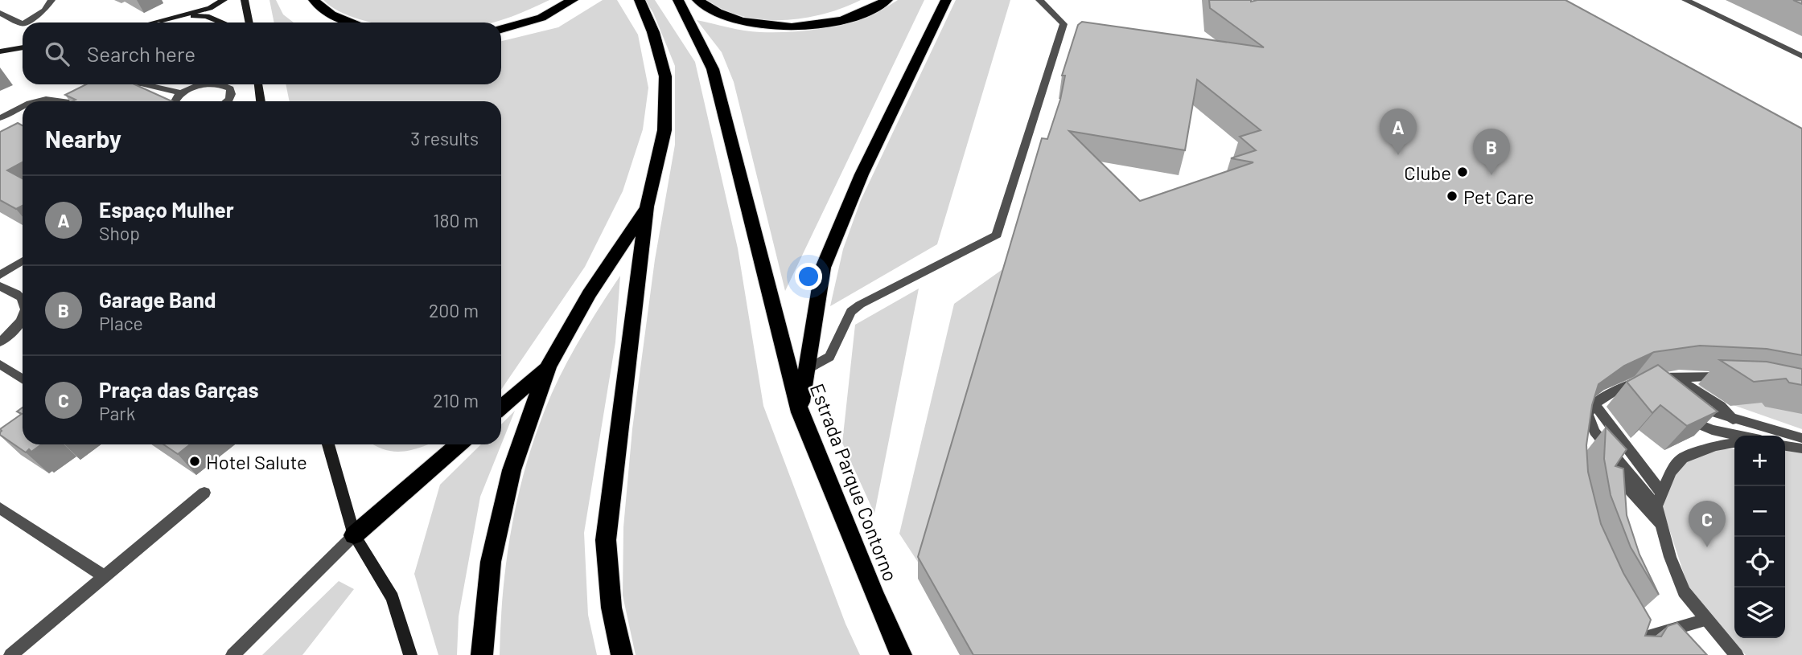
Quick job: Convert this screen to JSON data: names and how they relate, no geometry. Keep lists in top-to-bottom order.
{
  "streets": {
    "highway": ["Estrada Parque Contorno"]
  },
  "places": ["Clube", "Pet Care", "Hotel Salute"],
  "page": {
    "search": "Search here",
    "heading": ["Nearby", "3 results"],
    "pins": ["A", "B", "C"],
    "list": [
      {
        "mark": "A",
        "name": "Espaço Mulher",
        "note": "Shop",
        "value": "180 m"
      },
      {
        "mark": "B",
        "name": "Garage Band",
        "note": "Place",
        "value": "200 m"
      },
      {
        "mark": "C",
        "name": "Praça das Garças",
        "note": "Park",
        "value": "210 m"
      }
    ],
    "map_buttons": ["+", "−"]
  }
}
